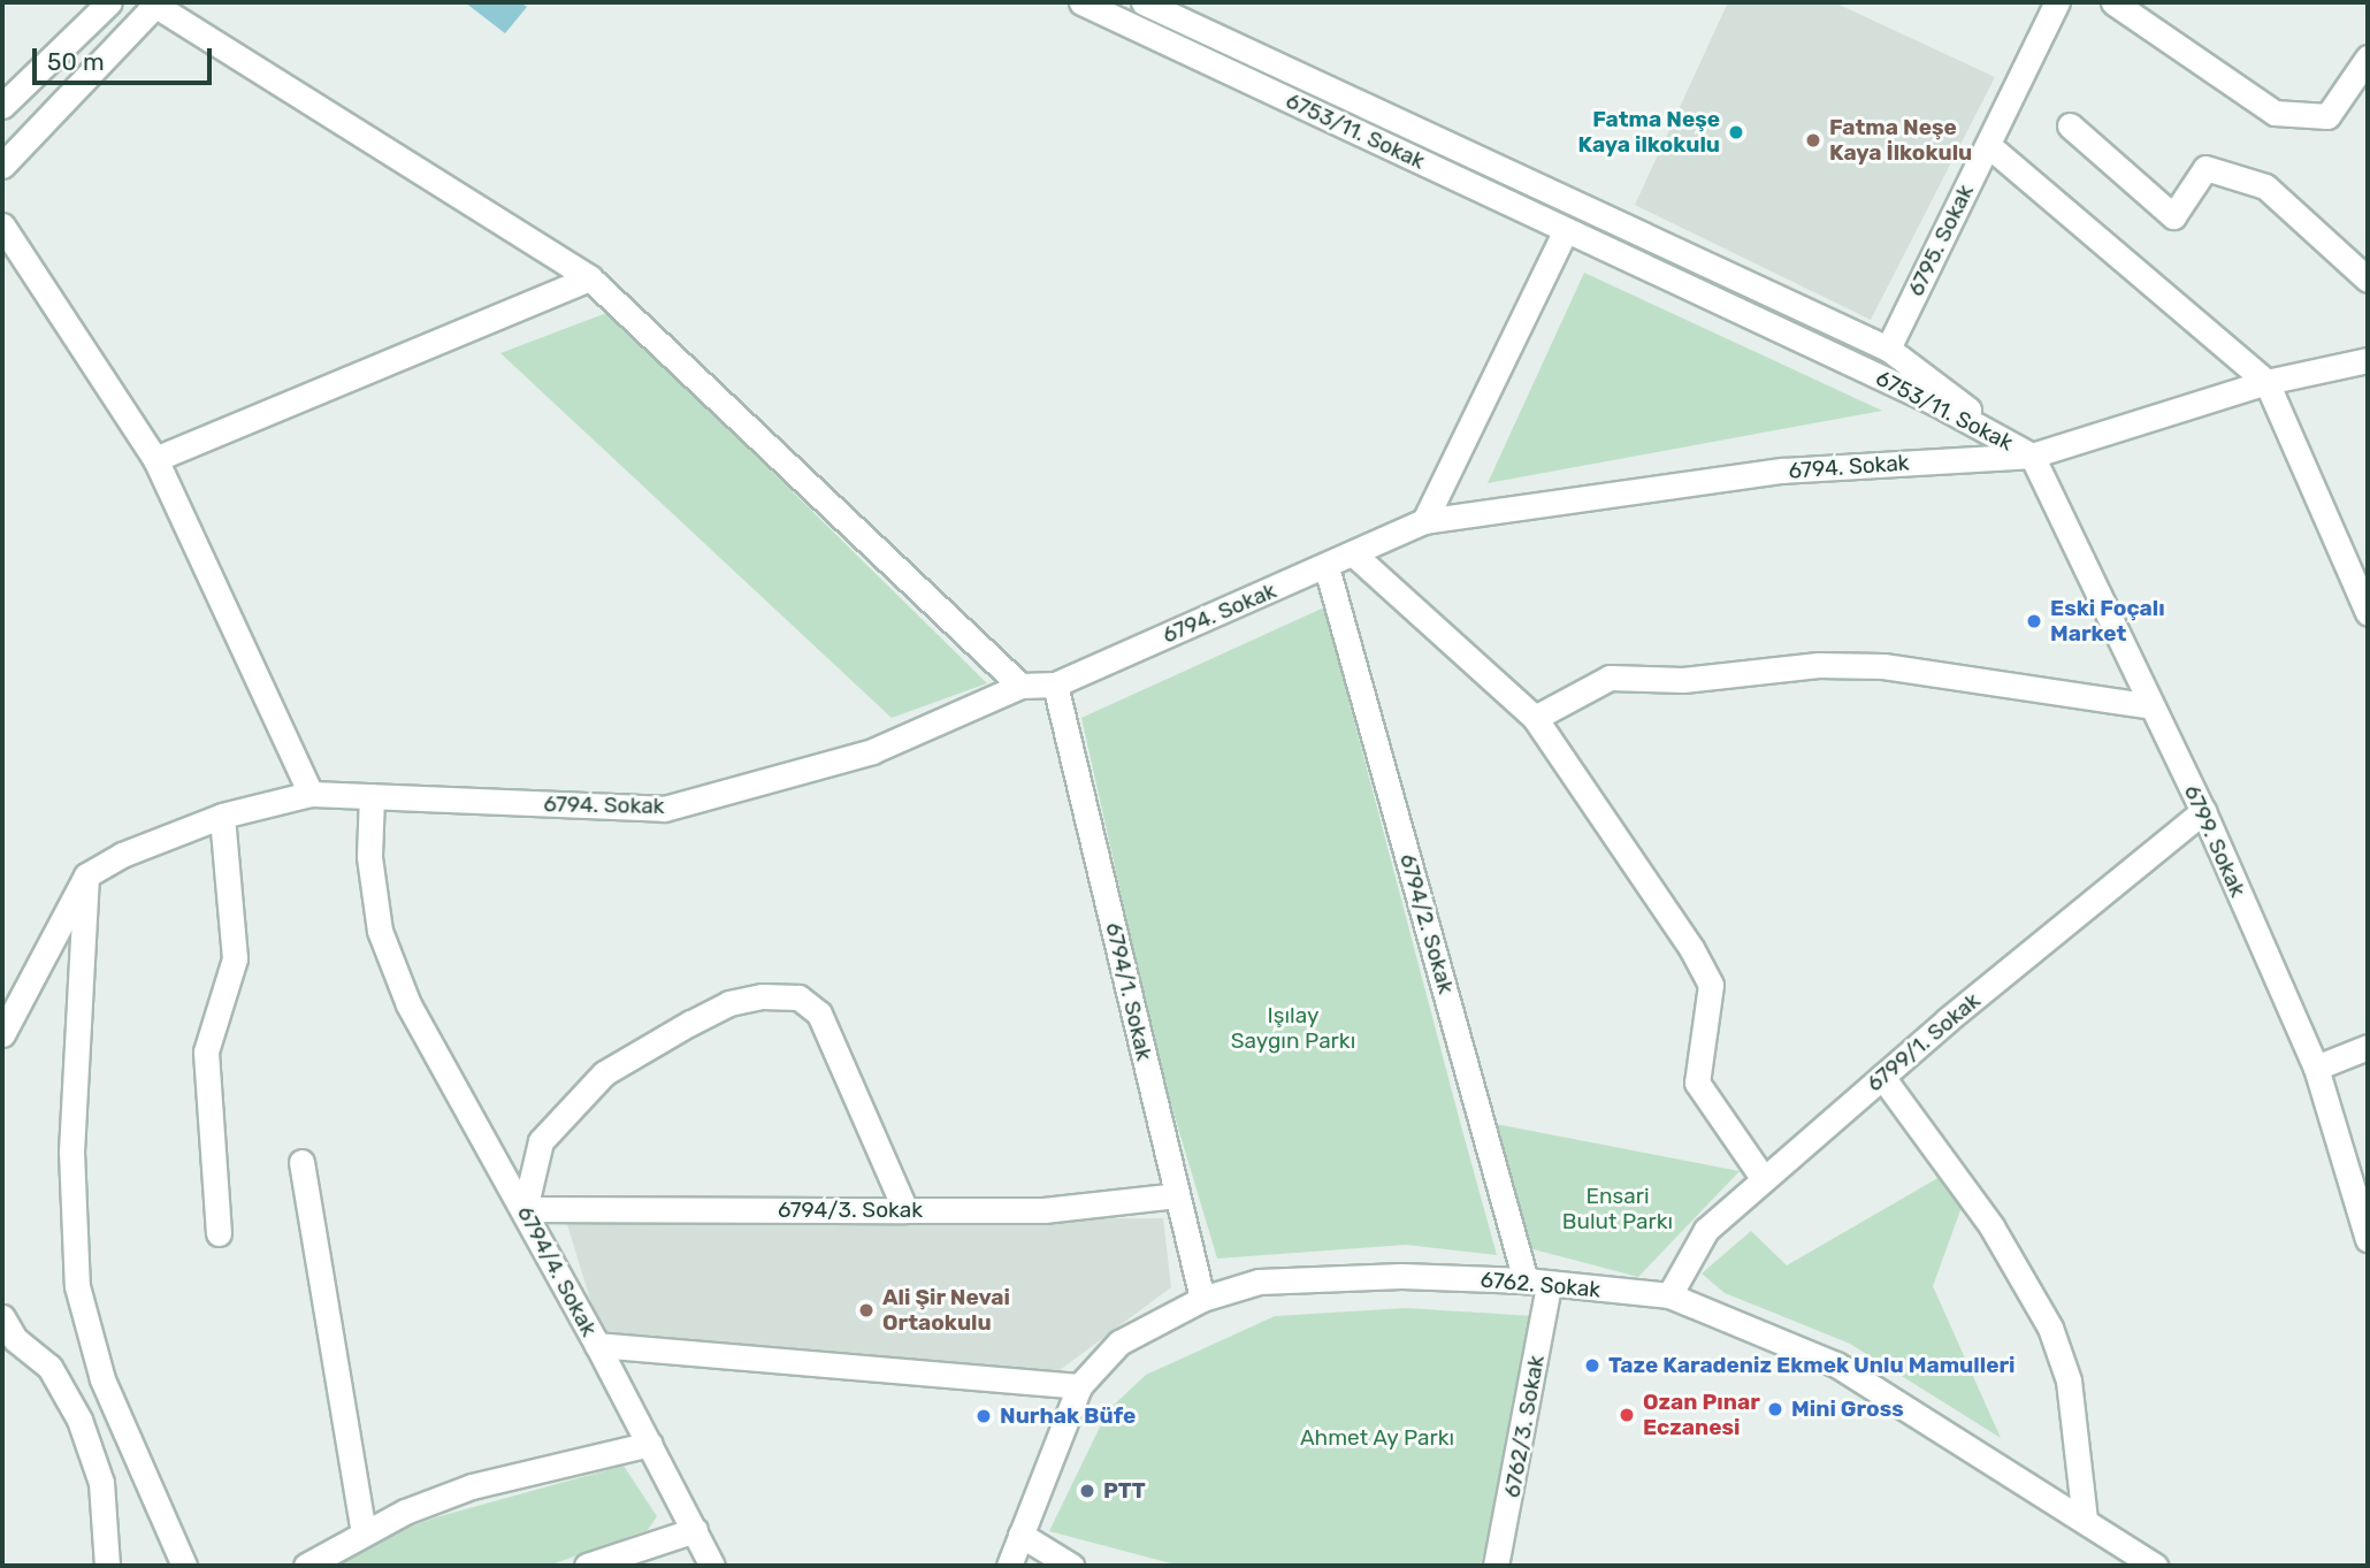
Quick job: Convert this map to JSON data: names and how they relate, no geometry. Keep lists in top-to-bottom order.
{
  "streets": {
    "street": [
      "6753/11. Sokak",
      "6795. Sokak",
      "6794. Sokak",
      "6799. Sokak",
      "6794/2. Sokak",
      "6794/1. Sokak",
      "6799/1. Sokak",
      "6794/3. Sokak",
      "6794/4. Sokak",
      "6762. Sokak",
      "6762/3. Sokak"
    ]
  },
  "crossings": [
    ["6753/11. Sokak", "6795. Sokak"],
    ["6753/11. Sokak", "6794. Sokak"],
    ["6753/11. Sokak", "6799. Sokak"],
    ["6794. Sokak", "6799. Sokak"],
    ["6794. Sokak", "6794/2. Sokak"],
    ["6794. Sokak", "6794/1. Sokak"],
    ["6794. Sokak", "6794/4. Sokak"],
    ["6799. Sokak", "6799/1. Sokak"],
    ["6794/2. Sokak", "6762. Sokak"],
    ["6794/2. Sokak", "6762/3. Sokak"],
    ["6794/1. Sokak", "6794/3. Sokak"],
    ["6794/1. Sokak", "6762. Sokak"],
    ["6799/1. Sokak", "6762. Sokak"],
    ["6794/3. Sokak", "6794/4. Sokak"],
    ["6794/4. Sokak", "6762. Sokak"],
    ["6762. Sokak", "6762/3. Sokak"]
  ],
  "parks": ["Işılay Saygın Parkı", "Ensari Bulut Parkı", "Ahmet Ay Parkı"],
  "places": [
    "Fatma Neşe Kaya ilkokulu",
    "Fatma Neşe Kaya İlkokulu",
    "Eski Foçalı Market",
    "Ali Şir Nevai Ortaokulu",
    "Taze Karadeniz Ekmek Unlu Mamulleri",
    "Mini Gross",
    "Ozan Pınar Eczanesi",
    "Nurhak Büfe",
    "PTT"
  ],
  "scale_bar": "50 m"
}
